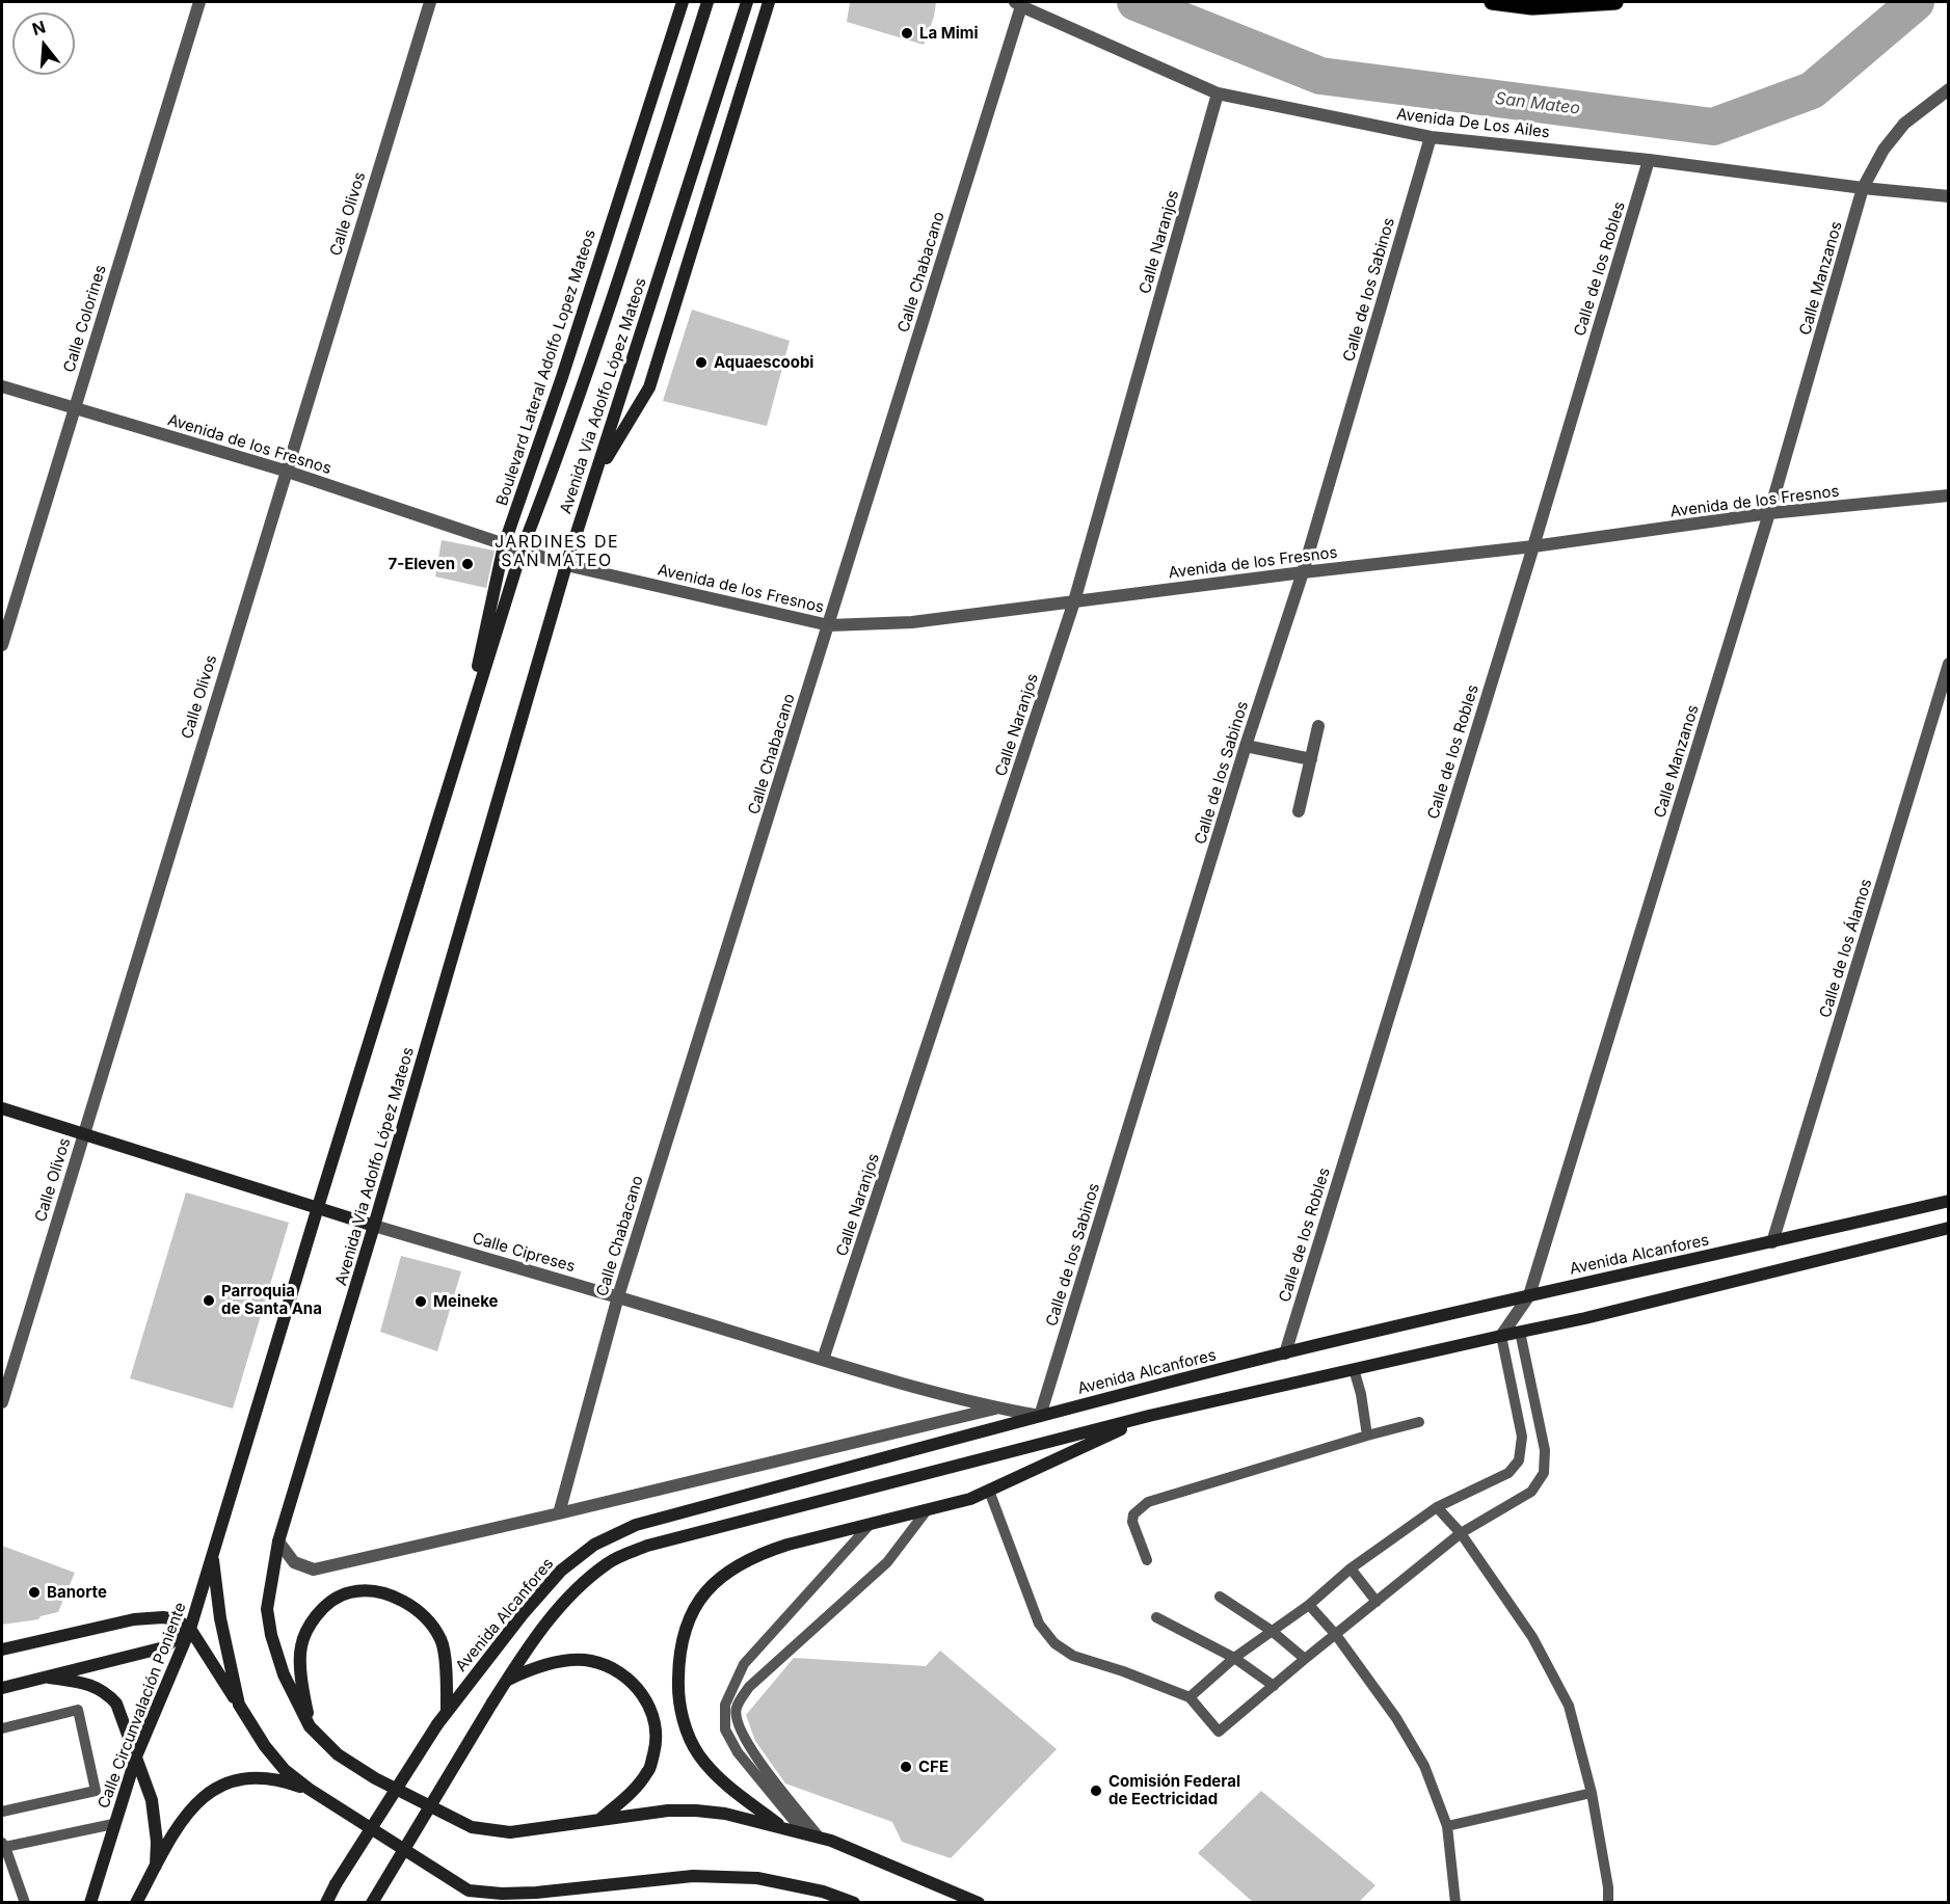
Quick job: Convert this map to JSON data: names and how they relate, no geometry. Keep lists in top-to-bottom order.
{
  "streets": {
    "main road": [
      "Boulevard Lateral Adolfo Lopez Mateos",
      "Avenida Via Adolfo López Mateos",
      "Calle Cipreses",
      "Avenida Alcanfores",
      "Calle Circunvalación Poniente"
    ],
    "street": [
      "Avenida De Los Ailes",
      "Calle Olivos",
      "Calle Naranjos",
      "Calle de los Robles",
      "Calle Chabacano",
      "Calle Manzanos",
      "Calle de los Sabinos",
      "Calle Colorines",
      "Avenida de los Fresnos",
      "Calle de los Álamos"
    ]
  },
  "crossings": [
    ["Avenida De Los Ailes", "Calle Naranjos"],
    ["Avenida De Los Ailes", "Calle de los Robles"],
    ["Avenida De Los Ailes", "Calle Chabacano"],
    ["Avenida De Los Ailes", "Calle Manzanos"],
    ["Avenida De Los Ailes", "Calle de los Sabinos"],
    ["Calle Olivos", "Avenida de los Fresnos"],
    ["Calle Olivos", "Calle Cipreses"],
    ["Calle Naranjos", "Avenida de los Fresnos"],
    ["Calle Naranjos", "Calle Cipreses"],
    ["Calle de los Robles", "Avenida de los Fresnos"],
    ["Calle de los Robles", "Avenida Alcanfores"],
    ["Calle Chabacano", "Avenida de los Fresnos"],
    ["Calle Chabacano", "Calle Cipreses"],
    ["Calle Manzanos", "Avenida de los Fresnos"],
    ["Calle Manzanos", "Avenida Alcanfores"],
    ["Calle de los Sabinos", "Avenida de los Fresnos"],
    ["Calle de los Sabinos", "Calle Cipreses"],
    ["Calle de los Sabinos", "Avenida Alcanfores"],
    ["Calle Colorines", "Avenida de los Fresnos"],
    ["Boulevard Lateral Adolfo Lopez Mateos", "Avenida Via Adolfo López Mateos"],
    ["Boulevard Lateral Adolfo Lopez Mateos", "Avenida de los Fresnos"],
    ["Avenida Via Adolfo López Mateos", "Avenida de los Fresnos"],
    ["Avenida Via Adolfo López Mateos", "Calle Cipreses"],
    ["Avenida Via Adolfo López Mateos", "Calle Circunvalación Poniente"],
    ["Calle de los Álamos", "Avenida Alcanfores"],
    ["Calle Cipreses", "Avenida Alcanfores"]
  ],
  "districts": ["JARDINES DE SAN MATEO"],
  "water": ["San Mateo"],
  "places": [
    "La Mimi",
    "Aquaescoobi",
    "7-Eleven",
    "Parroquia de Santa Ana",
    "Meineke",
    "Banorte",
    "CFE",
    "Comisión Federal de Eectricidad"
  ],
  "north": "top"
}
